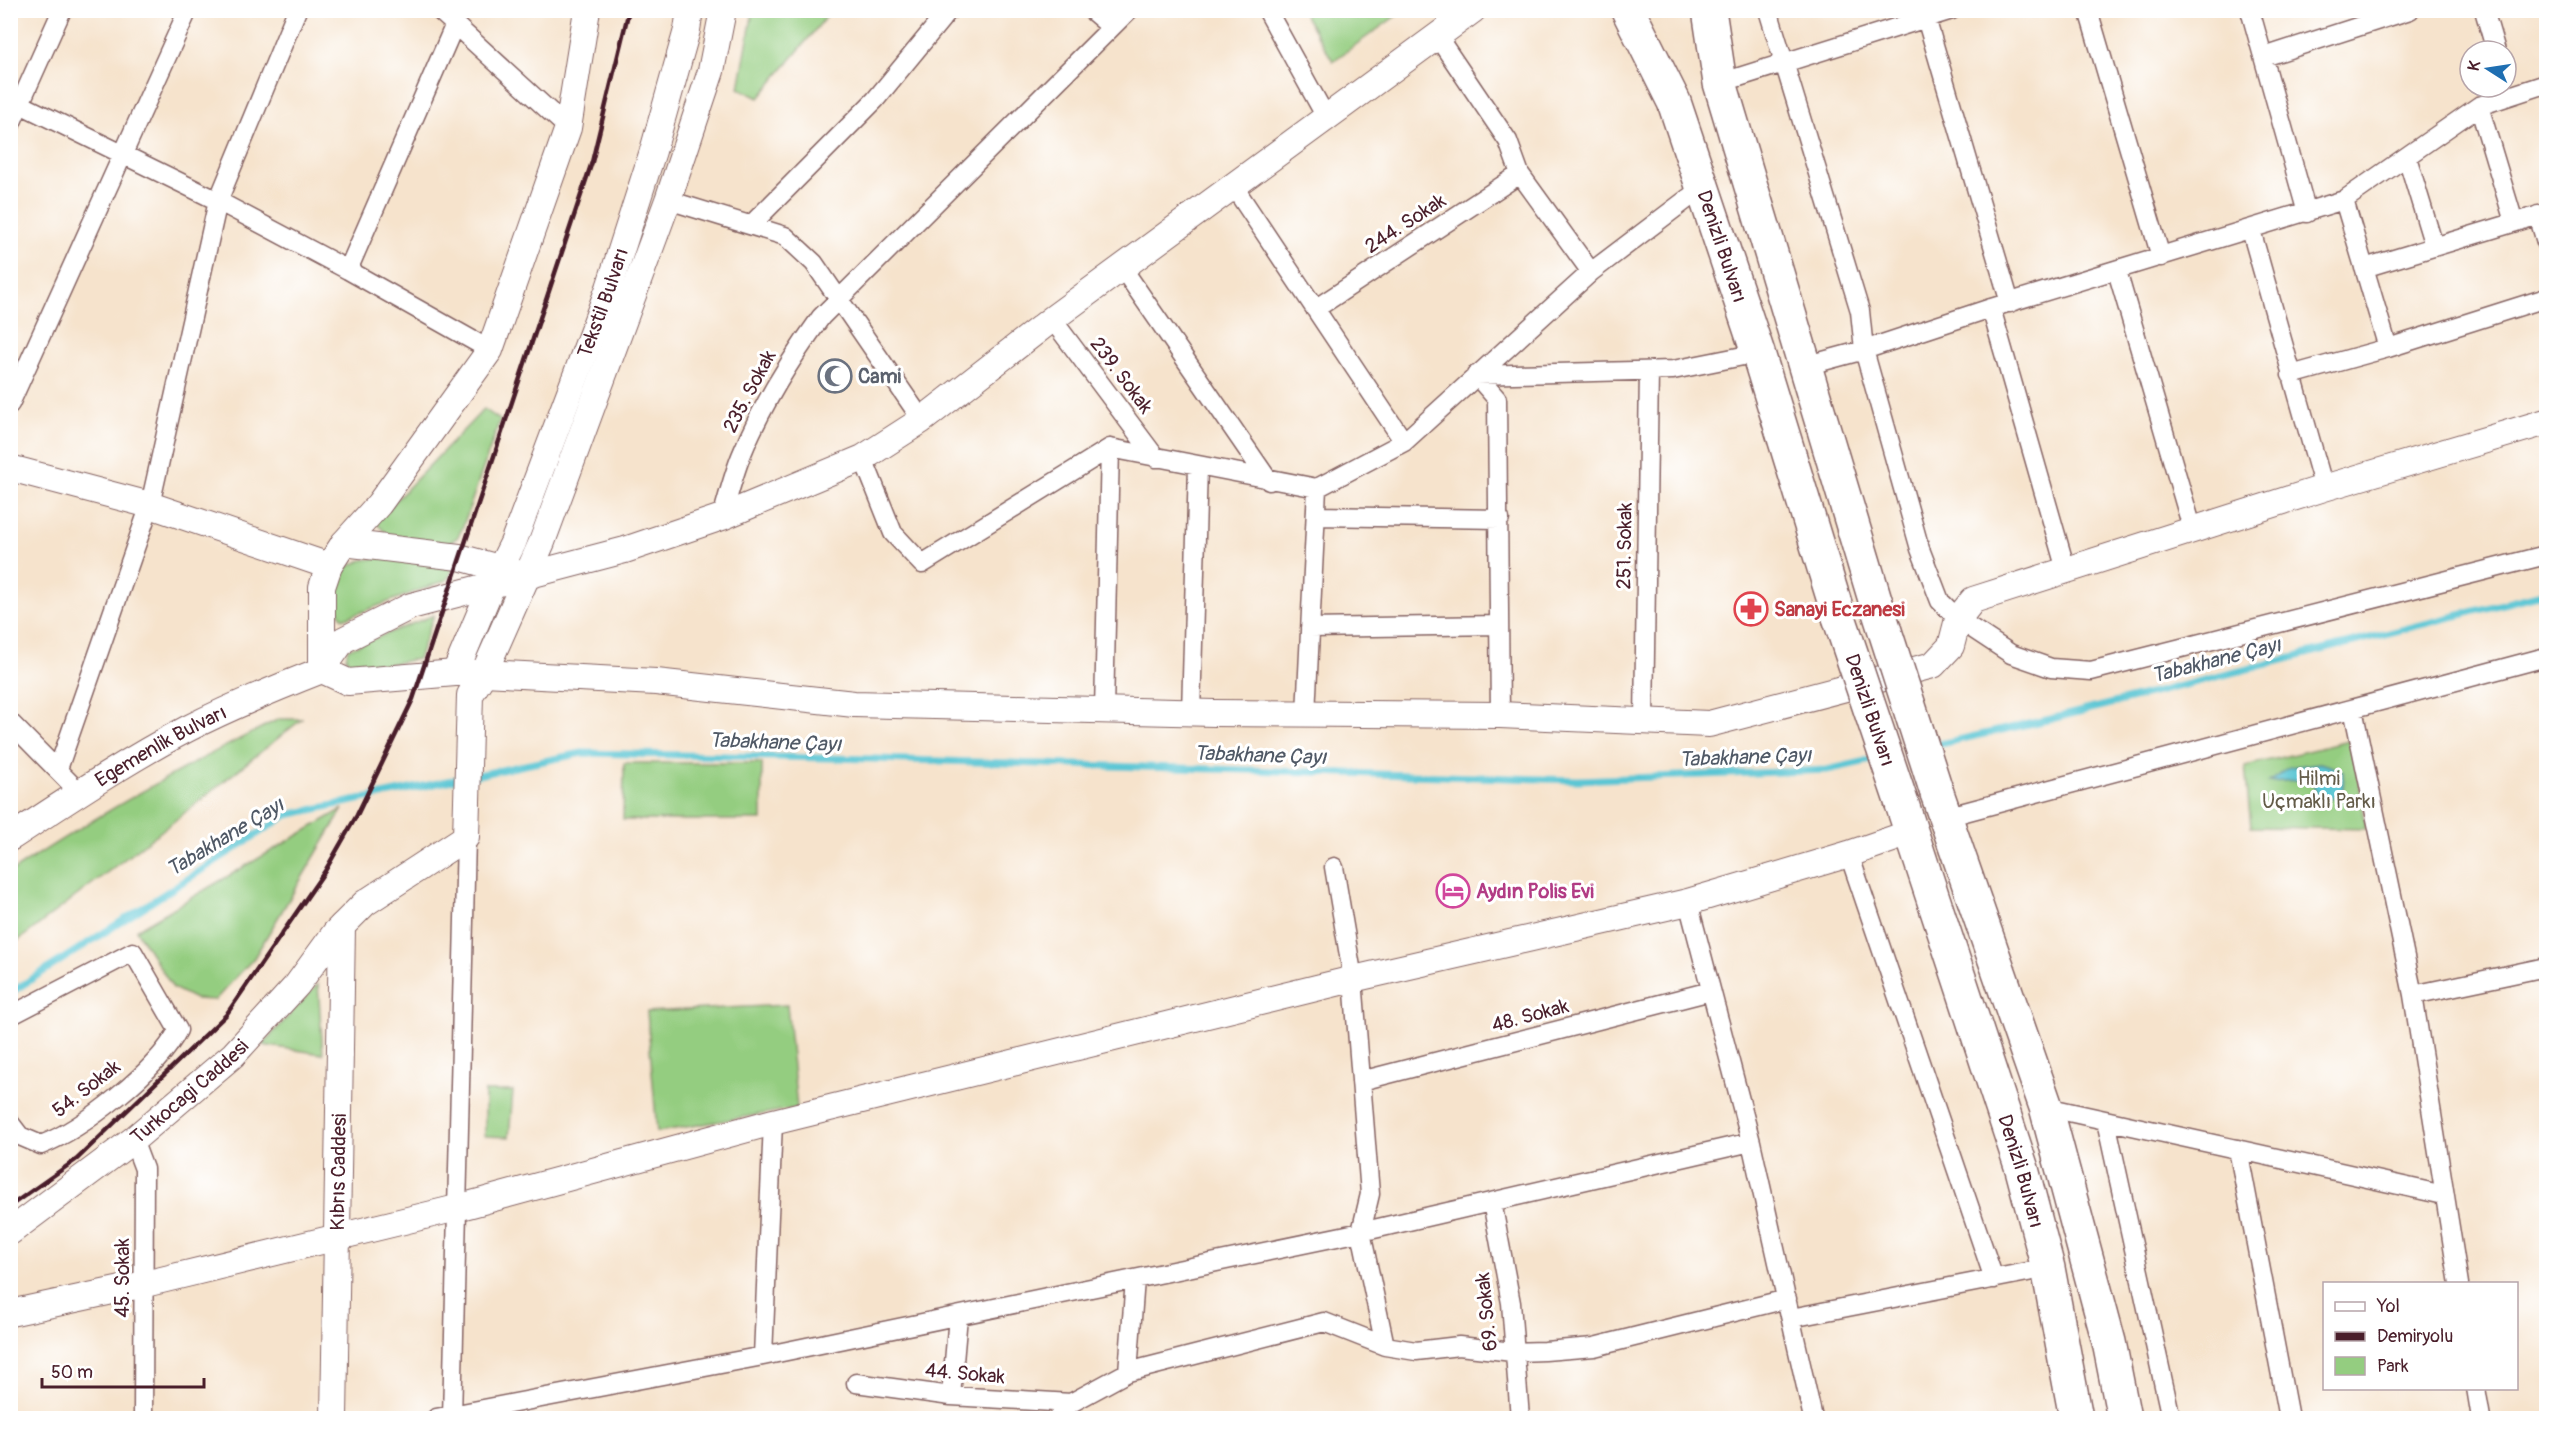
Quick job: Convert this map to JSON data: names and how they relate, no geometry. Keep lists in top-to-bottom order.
{
  "streets": {
    "highway": ["Denizli Bulvarı"],
    "street": [
      "244. Sokak",
      "Tekstil Bulvarı",
      "239. Sokak",
      "235. Sokak",
      "251. Sokak",
      "Egemenlik Bulvarı",
      "48. Sokak",
      "54. Sokak",
      "Turkocagi Caddesi",
      "Kıbrıs Caddesi",
      "45. Sokak",
      "69. Sokak",
      "44. Sokak"
    ]
  },
  "crossings": [
    ["Turkocagi Caddesi", "Kıbrıs Caddesi"],
    ["Turkocagi Caddesi", "45. Sokak"]
  ],
  "water": ["Tabakhane Çayı"],
  "parks": ["Hilmi Uçmaklı Parkı"],
  "places": {
    "mosque": ["Cami"],
    "pharmacy": ["Sanayi Eczanesi"],
    "hotel": ["Aydın Polis Evi"]
  },
  "legend": ["Yol", "Demiryolu", "Park"],
  "scale_bar": "50 m",
  "north": "left"
}
